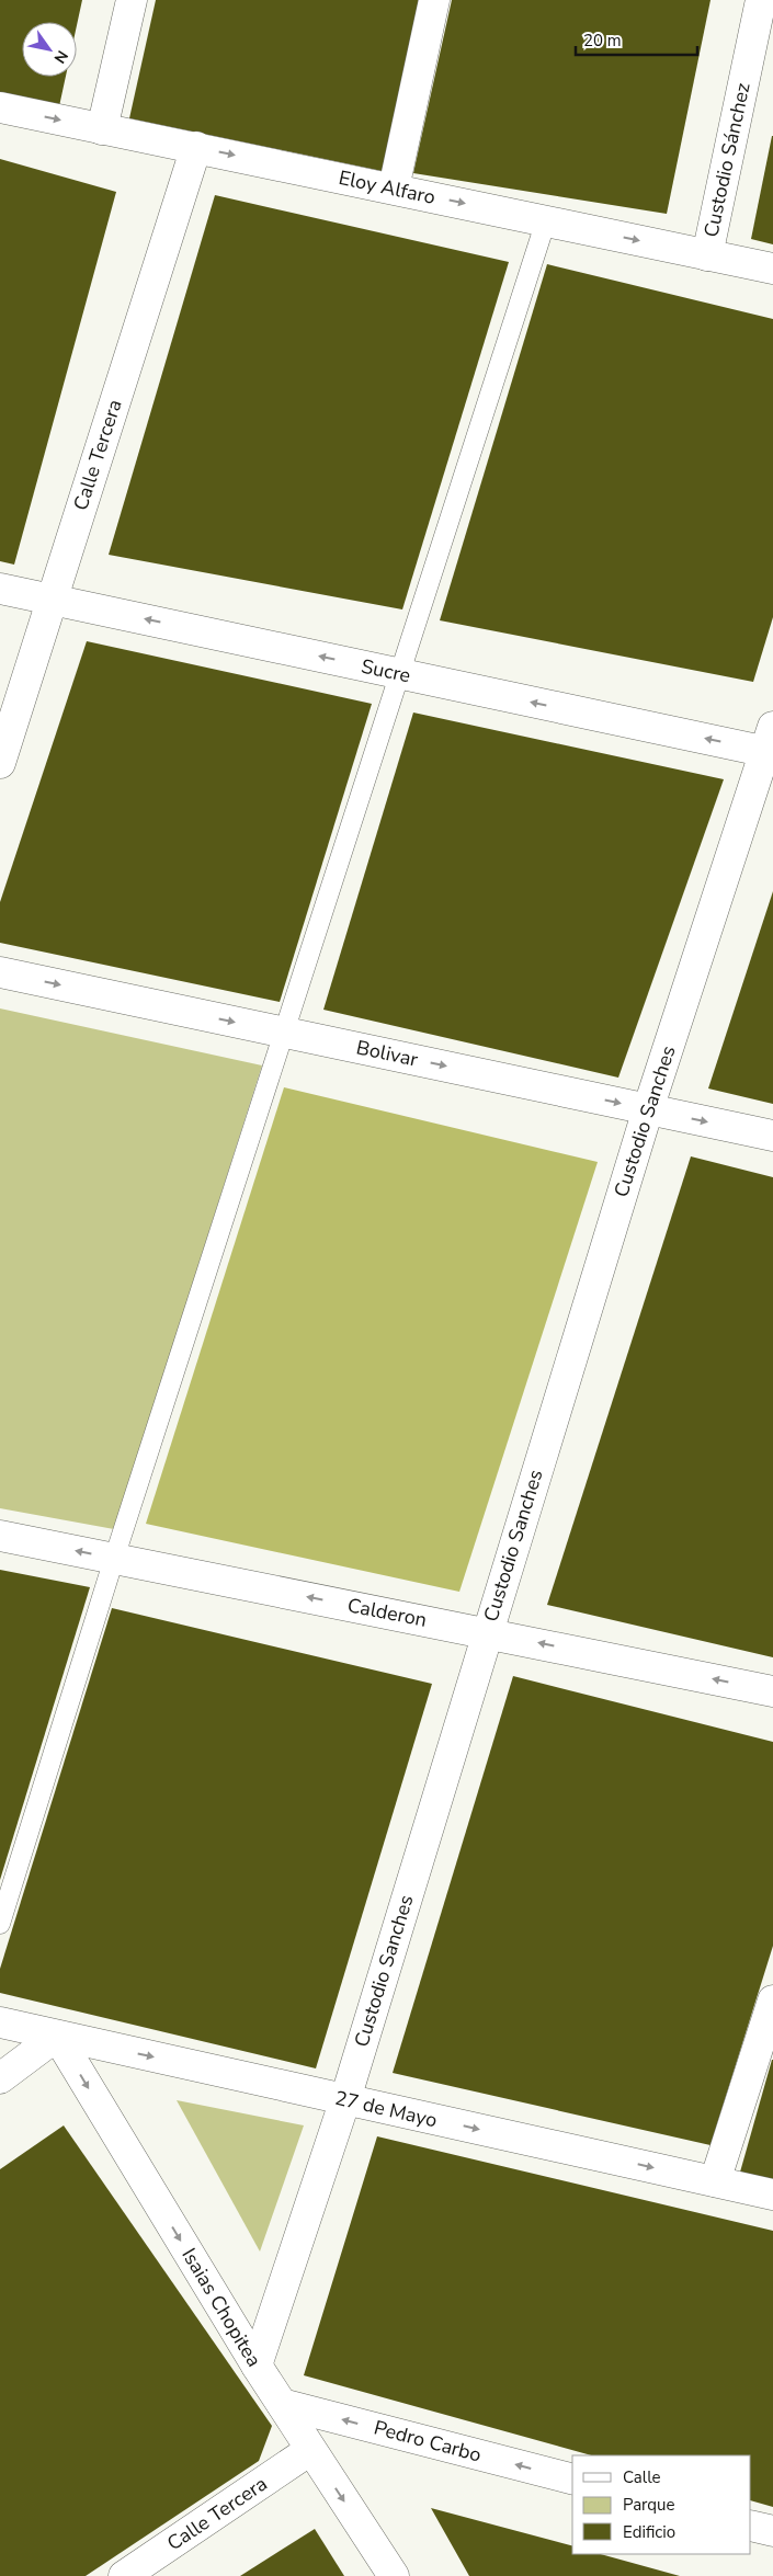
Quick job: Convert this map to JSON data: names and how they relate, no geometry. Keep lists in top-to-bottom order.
{
  "streets": {
    "street": [
      "Custodio Sánchez",
      "Eloy Alfaro",
      "Calle Tercera",
      "Sucre",
      "Bolivar",
      "Custodio Sanches",
      "Calderon",
      "27 de Mayo",
      "Isaias Chopitea",
      "Pedro Carbo"
    ]
  },
  "crossings": [
    ["Custodio Sánchez", "Eloy Alfaro"],
    ["Eloy Alfaro", "Calle Tercera"],
    ["Calle Tercera", "Sucre"],
    ["Calle Tercera", "Isaias Chopitea"],
    ["Sucre", "Custodio Sanches"],
    ["Bolivar", "Custodio Sanches"],
    ["Custodio Sanches", "Calderon"],
    ["Custodio Sanches", "27 de Mayo"],
    ["Custodio Sanches", "Isaias Chopitea"],
    ["27 de Mayo", "Isaias Chopitea"],
    ["Isaias Chopitea", "Pedro Carbo"]
  ],
  "one_way": [
    "Eloy Alfaro",
    "Sucre",
    "Bolivar",
    "Calderon",
    "27 de Mayo",
    "Isaias Chopitea",
    "Pedro Carbo"
  ],
  "legend": ["Calle", "Parque", "Edificio"],
  "scale_bar": "20 m",
  "north": "bottom right"
}
